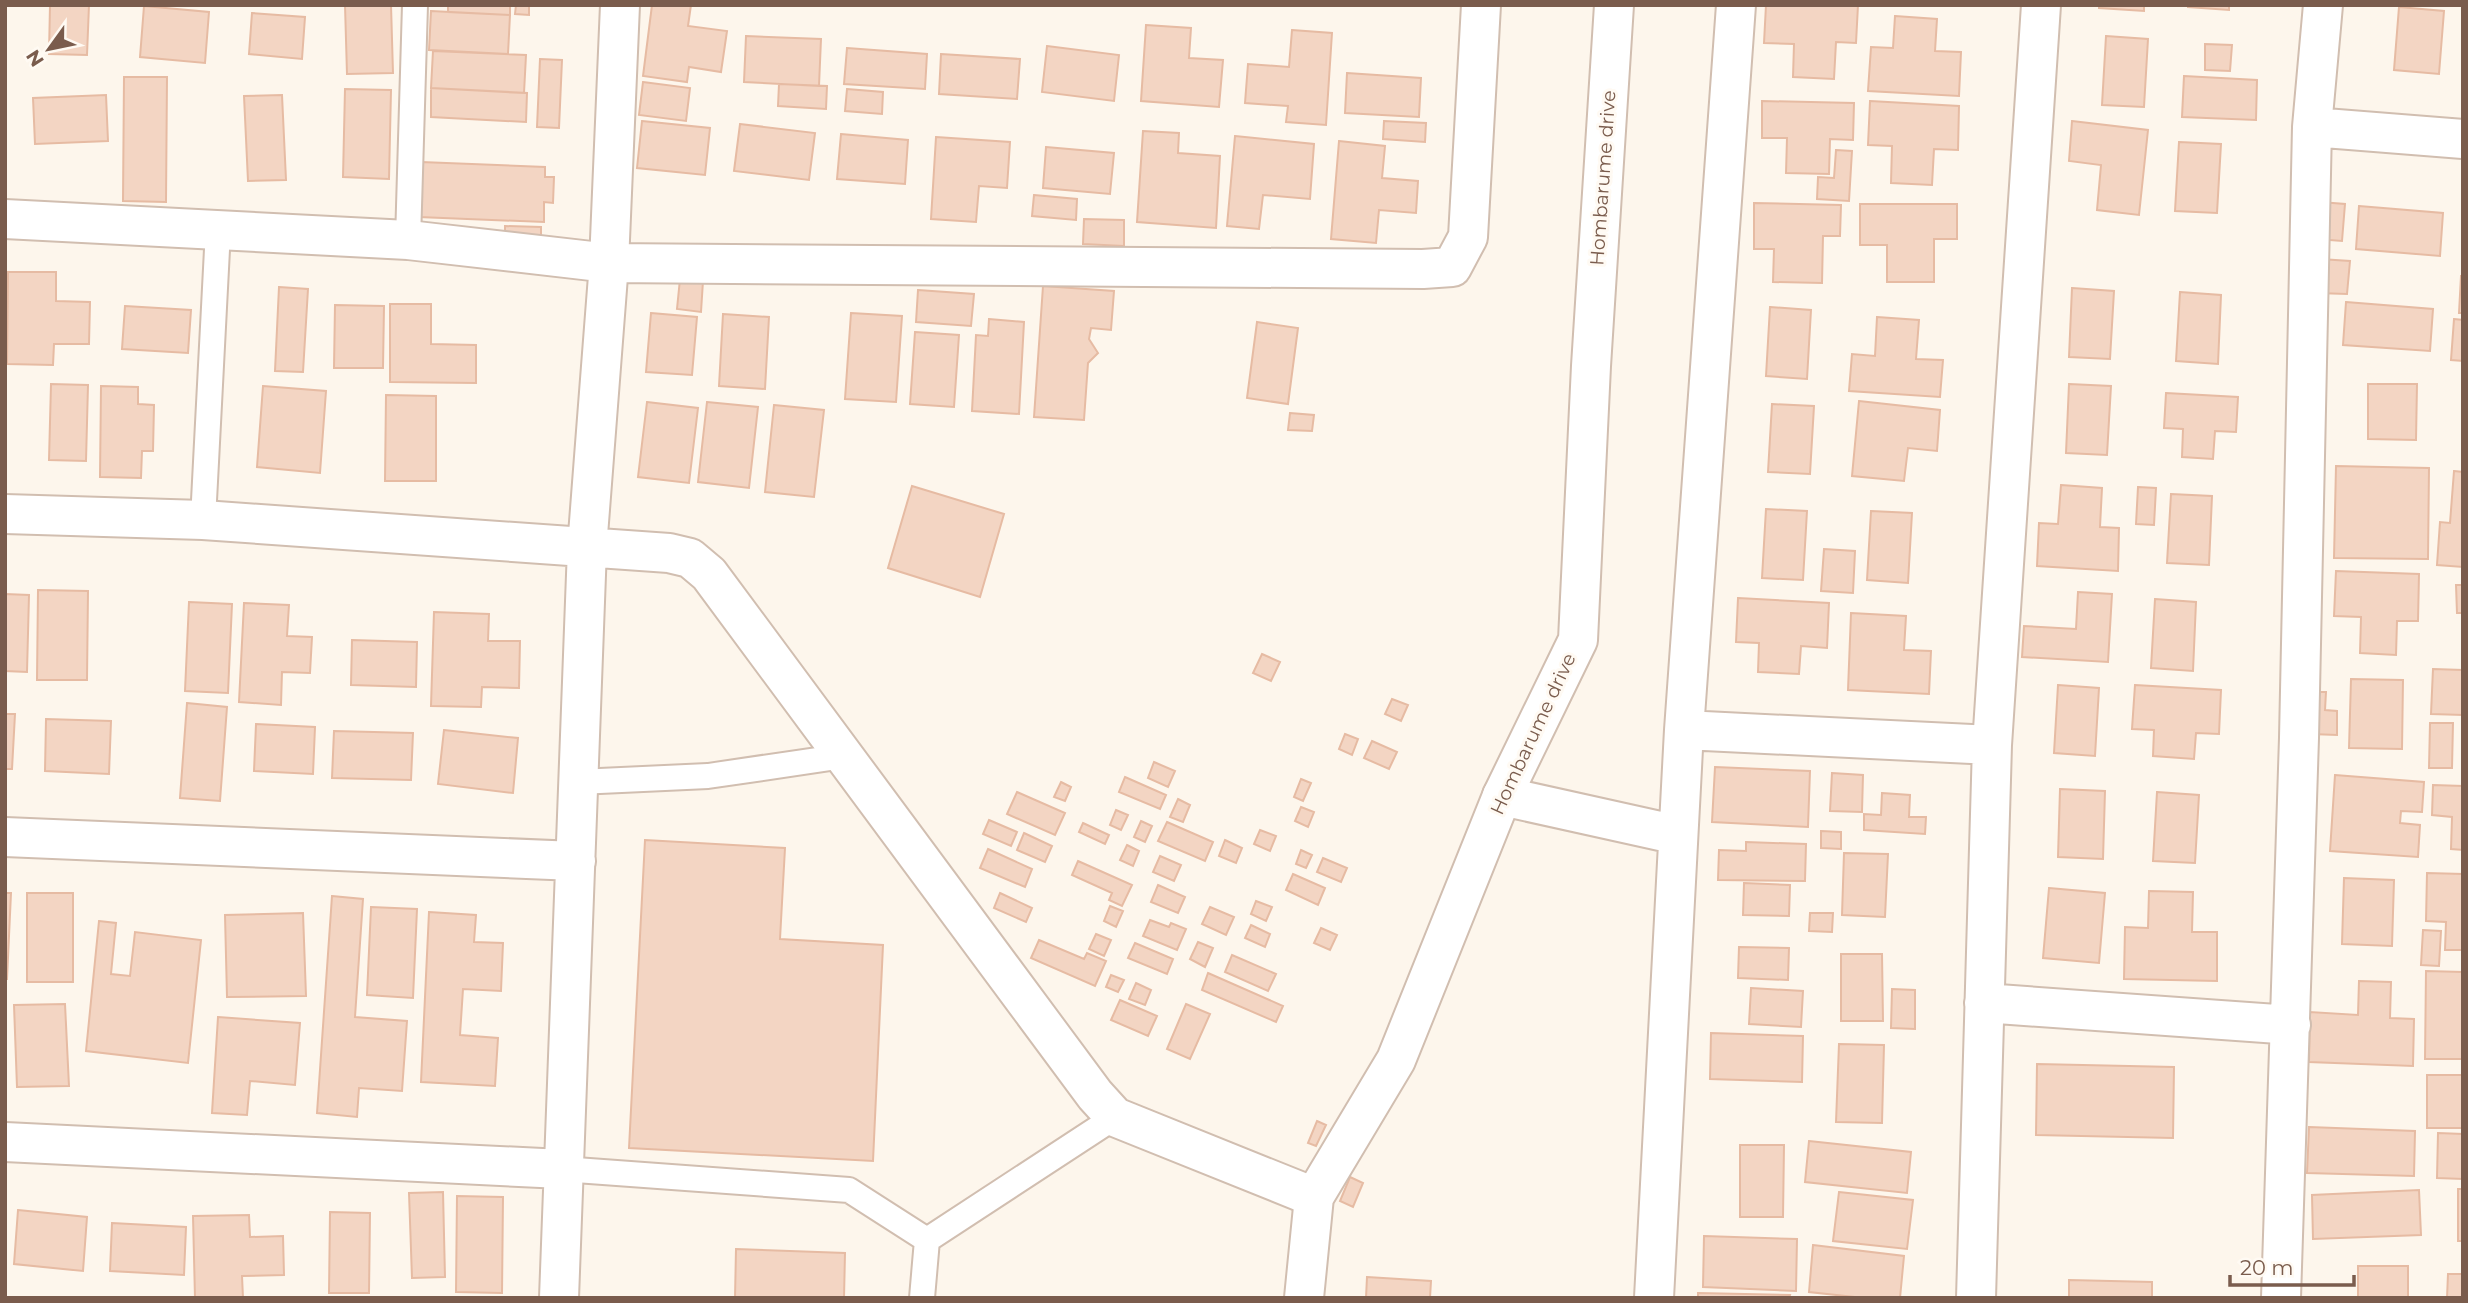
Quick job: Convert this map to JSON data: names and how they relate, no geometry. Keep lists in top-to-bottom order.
{
  "streets": {
    "street": ["Hombarume drive"]
  },
  "scale_bar": "20 m",
  "north": "bottom left"
}
